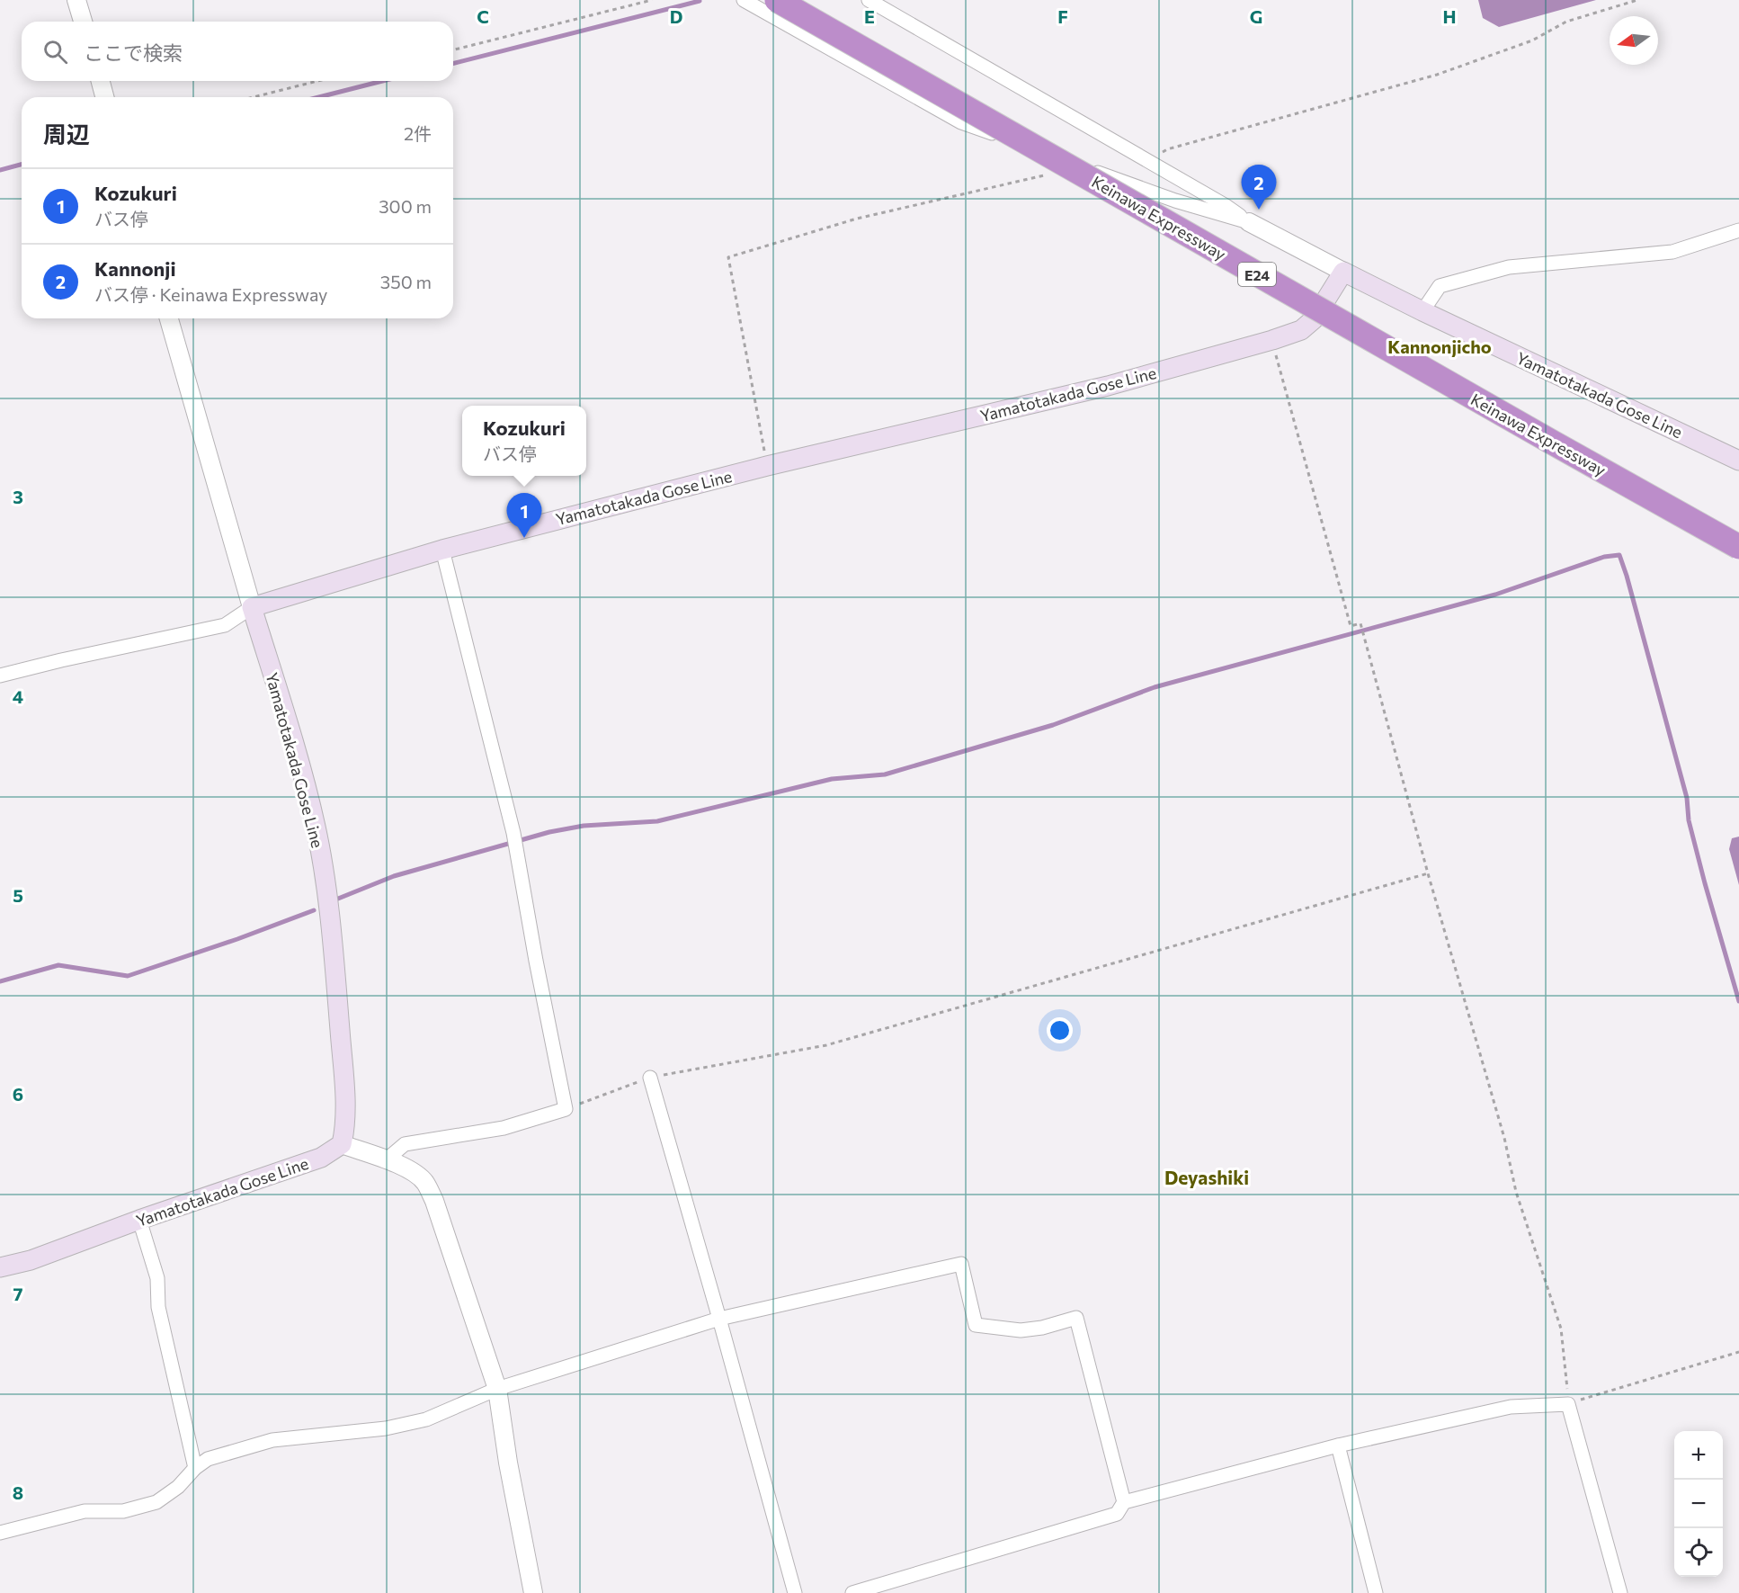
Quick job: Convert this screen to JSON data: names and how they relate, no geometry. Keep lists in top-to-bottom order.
{
  "streets": {
    "highway": ["Keinawa Expressway", "E24"],
    "main road": ["Yamatotakada Gose Line"]
  },
  "districts": ["Kannonjicho", "Deyashiki"],
  "north": "left",
  "page": {
    "search": "ここで検索",
    "heading": ["周辺", "2件"],
    "pins": ["2", "1"],
    "list": [
      {
        "mark": "1",
        "name": "Kozukuri",
        "note": "バス停",
        "value": "300 m"
      },
      {
        "mark": "2",
        "name": "Kannonji",
        "note": "バス停 · Keinawa Expressway",
        "value": "350 m"
      }
    ],
    "popup": ["Kozukuri", "バス停"],
    "map_buttons": ["+", "−"]
  },
  "grid": {
    "columns": [
      "C",
      "D",
      "E",
      "F",
      "G",
      "H"
    ],
    "rows": [
      "3",
      "4",
      "5",
      "6",
      "7",
      "8"
    ]
  }
}
